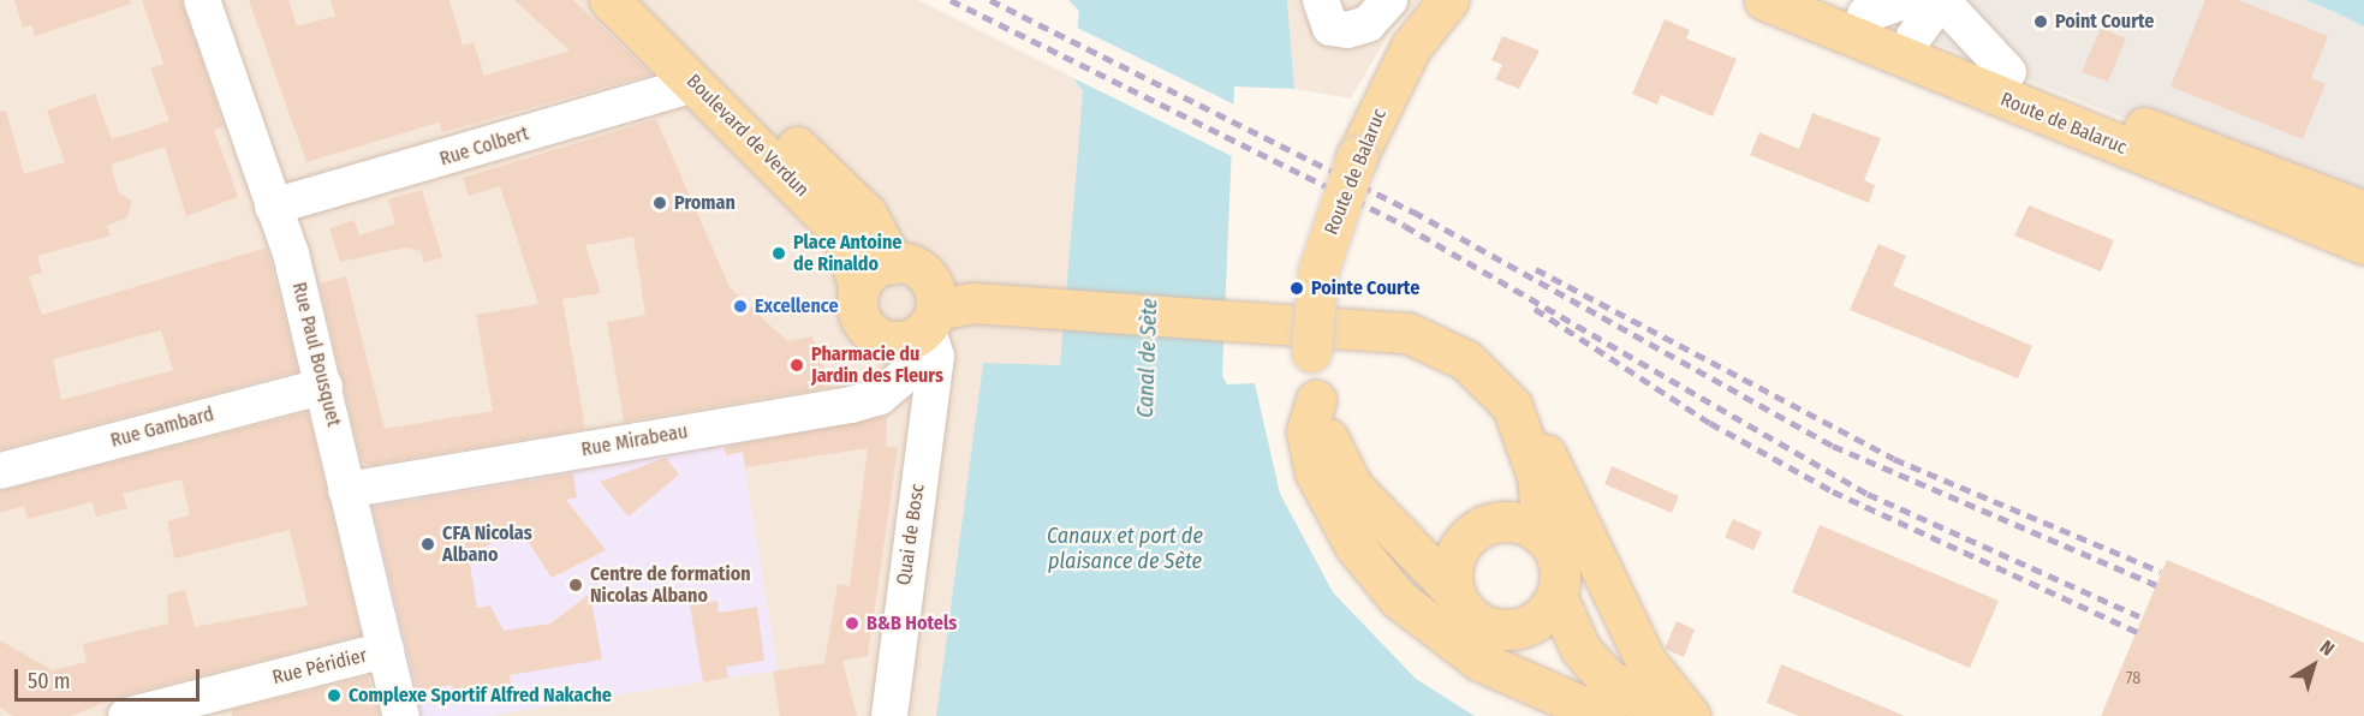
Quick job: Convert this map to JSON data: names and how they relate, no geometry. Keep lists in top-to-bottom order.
{
  "streets": {
    "main road": ["Route de Balaruc", "Boulevard de Verdun"],
    "street": [
      "Rue Colbert",
      "Rue Paul Bousquet",
      "Rue Gambard",
      "Rue Mirabeau",
      "Quai de Bosc",
      "Rue Péridier"
    ]
  },
  "crossings": [
    ["Boulevard de Verdun", "Rue Colbert"],
    ["Boulevard de Verdun", "Rue Mirabeau"],
    ["Boulevard de Verdun", "Quai de Bosc"],
    ["Rue Colbert", "Rue Paul Bousquet"],
    ["Rue Paul Bousquet", "Rue Gambard"],
    ["Rue Paul Bousquet", "Rue Mirabeau"],
    ["Rue Paul Bousquet", "Rue Péridier"],
    ["Rue Mirabeau", "Quai de Bosc"]
  ],
  "water": ["Canal de Sète", "Canaux et port de plaisance de Sète"],
  "places": [
    "Point Courte",
    "Proman",
    "Place Antoine de Rinaldo",
    "Pointe Courte",
    "Excellence",
    "Pharmacie du Jardin des Fleurs",
    "CFA Nicolas Albano",
    "Centre de formation Nicolas Albano",
    "B&B Hotels",
    "Complexe Sportif Alfred Nakache"
  ],
  "house_numbers": ["78"],
  "scale_bar": "50 m",
  "north": "top right"
}
